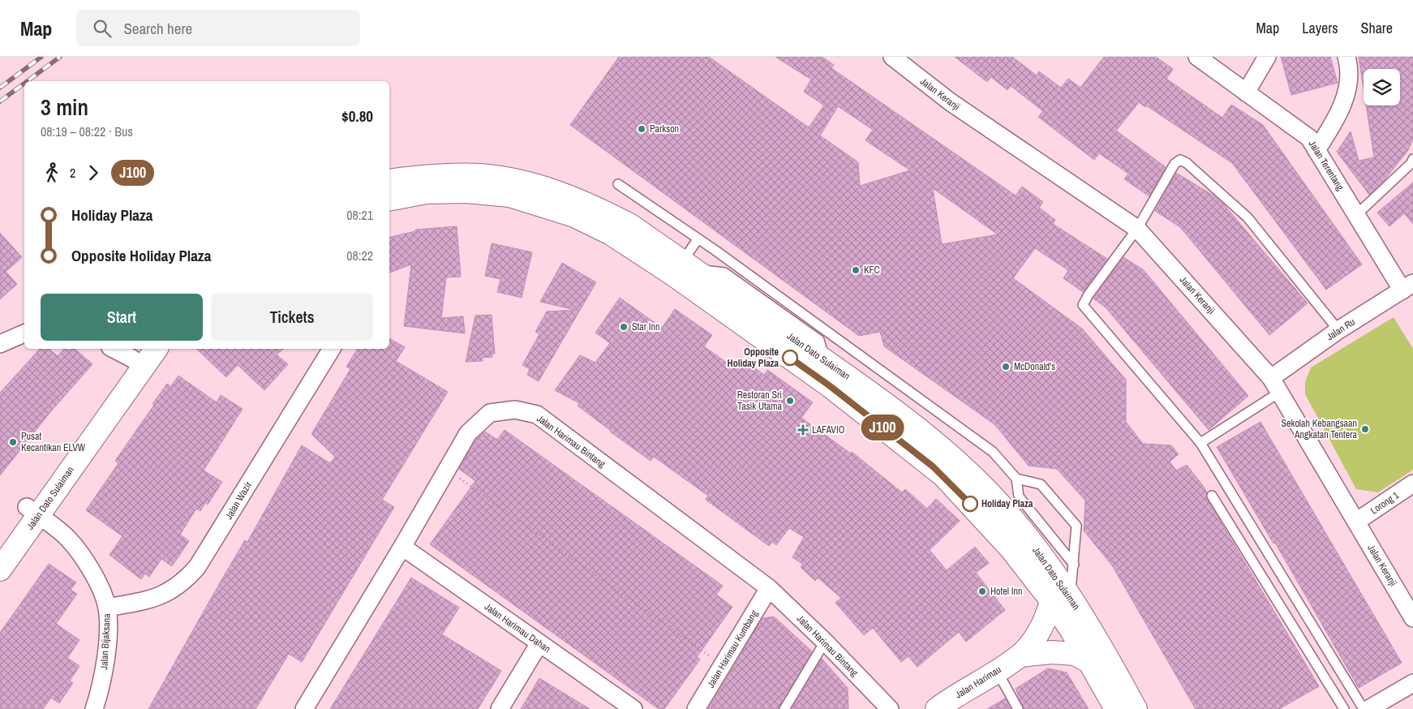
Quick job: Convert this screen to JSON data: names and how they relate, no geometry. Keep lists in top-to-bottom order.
{
  "streets": {
    "street": [
      "Jalan Keranji",
      "Jalan Terentang",
      "Jalan Ru",
      "Jalan Dato Sulaiman",
      "Jalan Harimau Bintang",
      "Jalan Wazir",
      "Lorong 1",
      "Jalan Harimau Dahan",
      "Jalan Bijaksana",
      "Jalan Harimau Kumbang",
      "Jalan Harimau"
    ]
  },
  "crossings": [
    ["Jalan Keranji", "Jalan Ru"],
    ["Jalan Keranji", "Lorong 1"],
    ["Jalan Terentang", "Jalan Ru"],
    ["Jalan Dato Sulaiman", "Jalan Bijaksana"],
    ["Jalan Dato Sulaiman", "Jalan Harimau"],
    ["Jalan Harimau Bintang", "Jalan Harimau Dahan"],
    ["Jalan Harimau Bintang", "Jalan Harimau Kumbang"],
    ["Jalan Wazir", "Jalan Bijaksana"]
  ],
  "places": {
    "other": [
      "Parkson",
      "KFC",
      "Star Inn",
      "Opposite Holiday Plaza",
      "McDonald's",
      "Restoran Sri Tasik Utama",
      "Sekolah Kebangsaan Angkatan Tentera",
      "Pusat Kecantikan ELVW",
      "Holiday Plaza",
      "Hotel Inn"
    ],
    "health": ["LAFAVIO"]
  },
  "lines": ["bus line J100"],
  "page": {
    "header": "Map",
    "search": "Search here",
    "nav": ["Map", "Layers", "Share"],
    "on_map": "J100",
    "heading": ["3 min", "08:19 – 08:22 · Bus", "$0.80"],
    "legs": ["2", "J100"],
    "list": [
      {
        "name": "Holiday Plaza",
        "value": "08:21"
      },
      {
        "name": "Opposite Holiday Plaza",
        "value": "08:22"
      }
    ],
    "buttons": ["Start", "Tickets"]
  }
}
